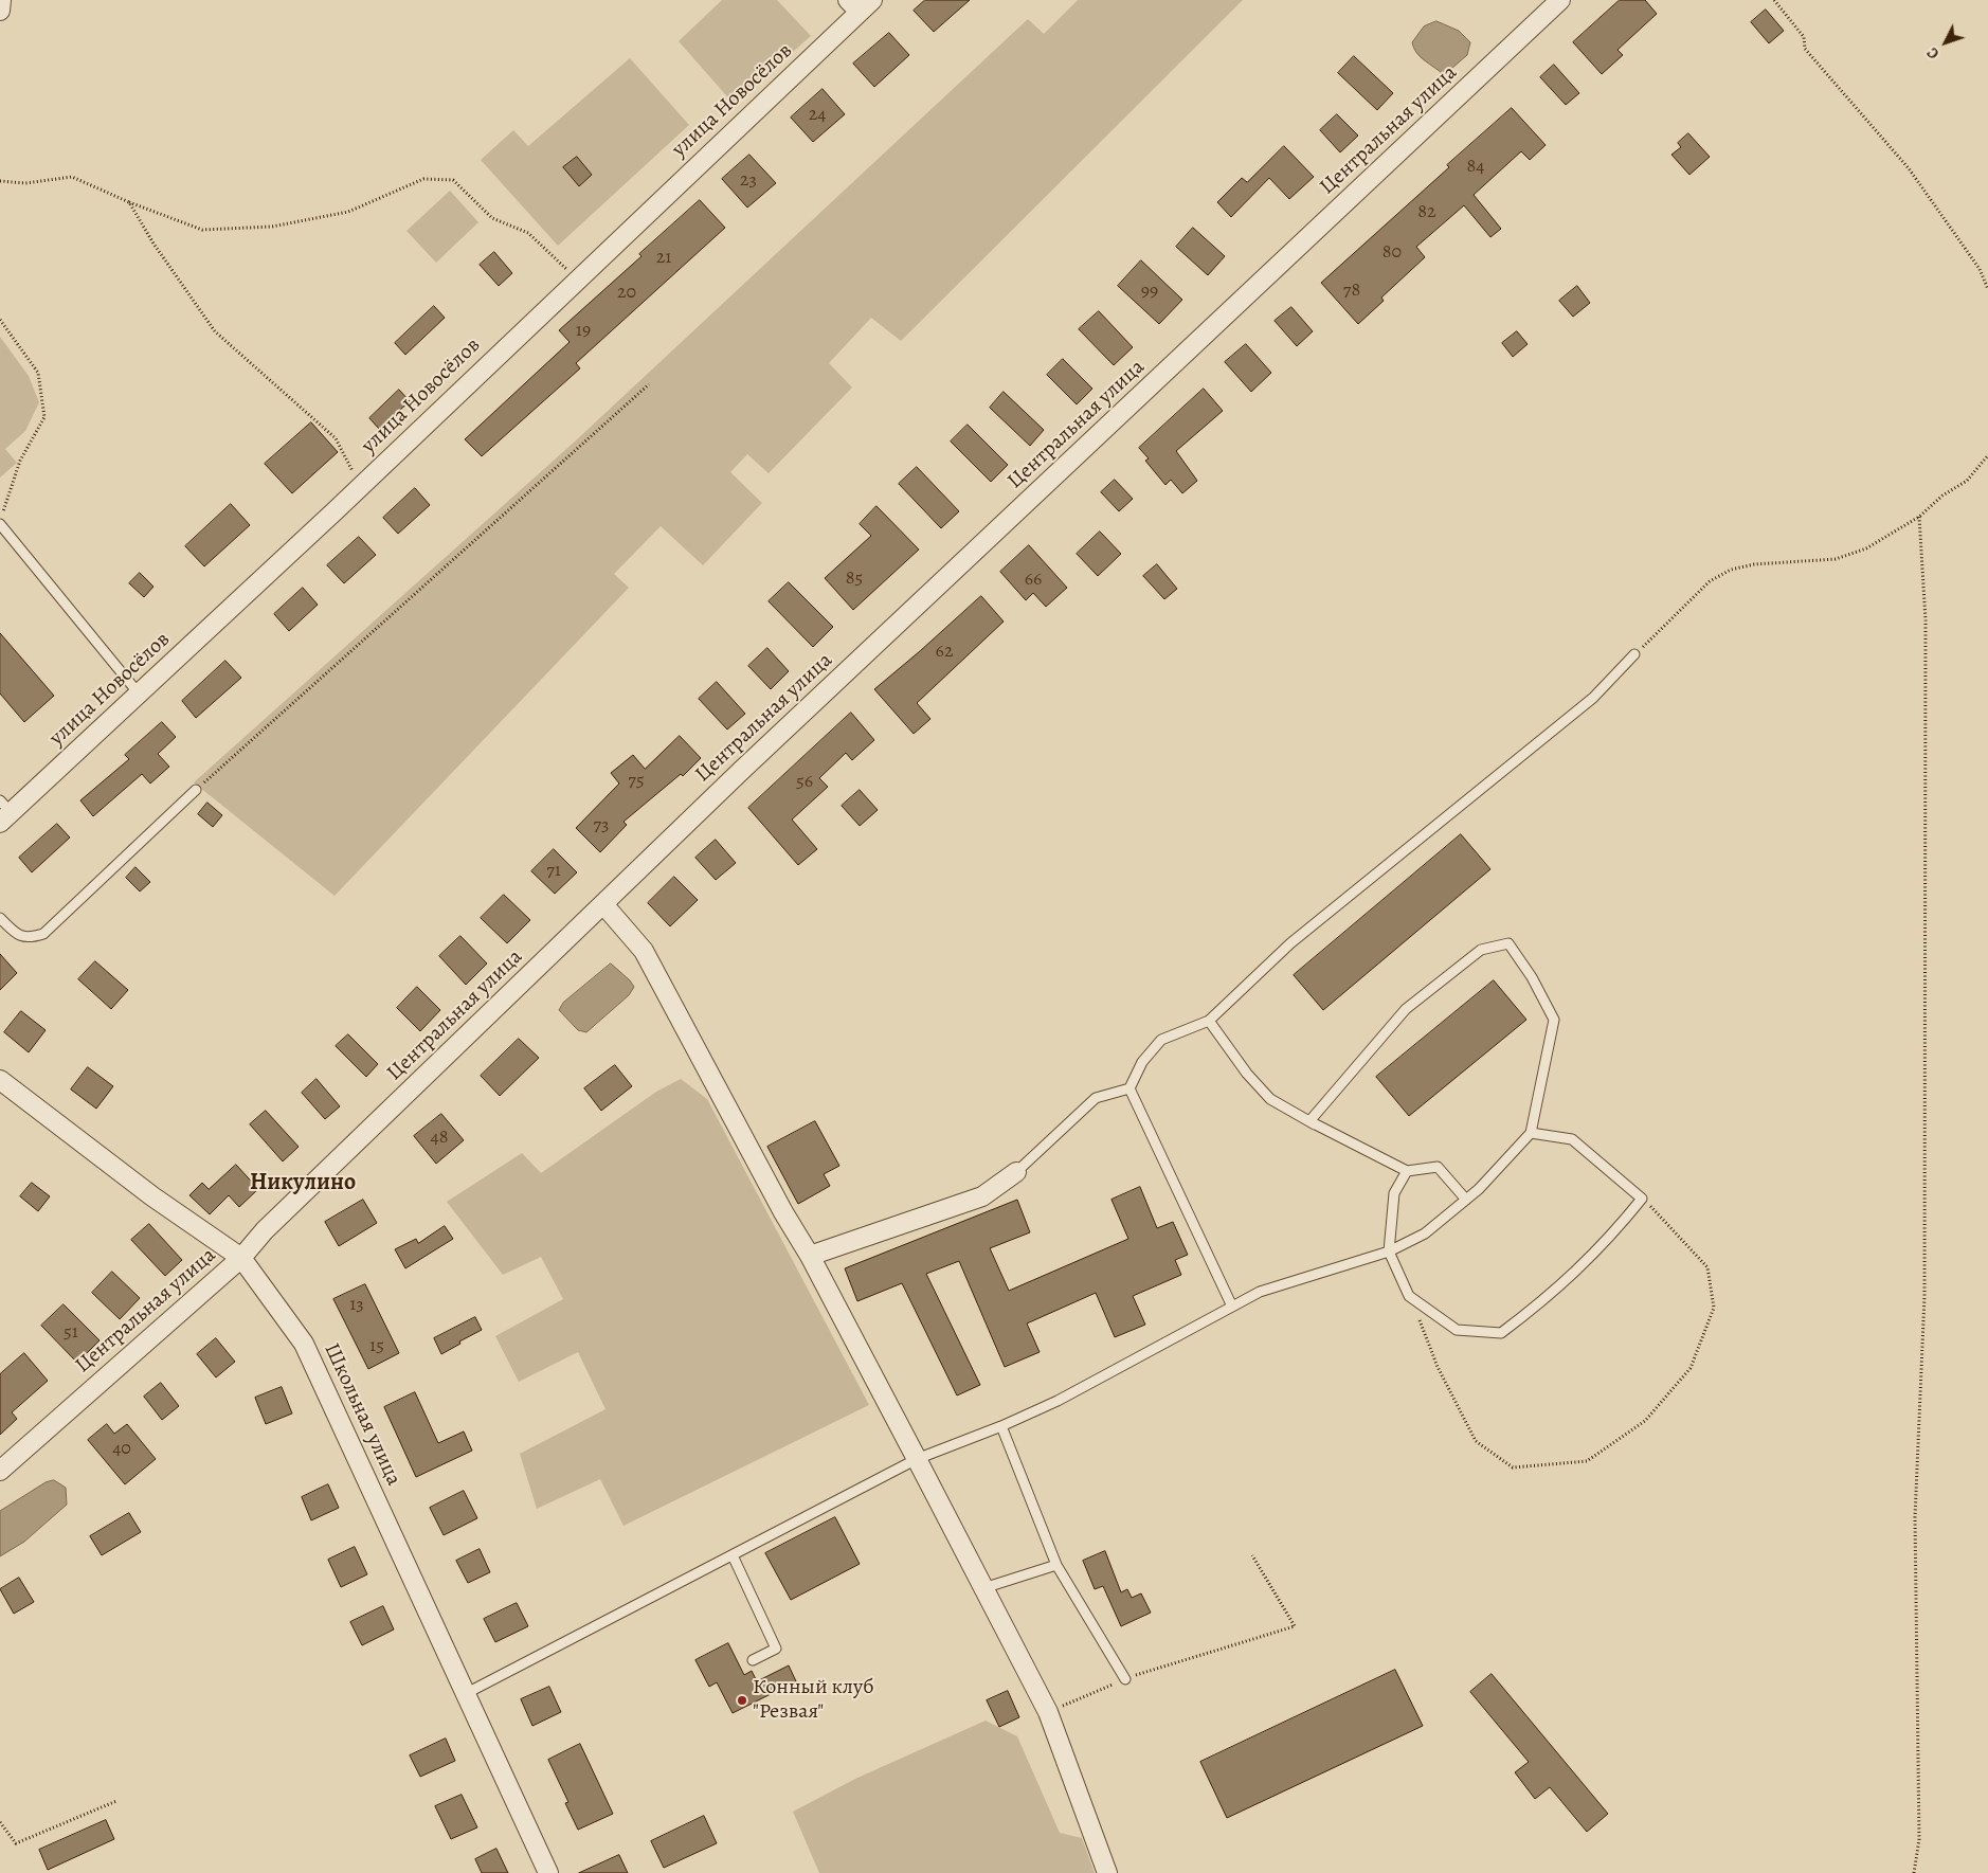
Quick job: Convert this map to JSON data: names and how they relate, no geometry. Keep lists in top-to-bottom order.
{
  "streets": {
    "street": ["улица Новосёлов", "Центральная улица", "Школьная улица"]
  },
  "crossings": [
    ["Центральная улица", "Школьная улица"]
  ],
  "districts": ["Никулино"],
  "places": ["Конный клуб \"Резвая\""],
  "house_numbers": [
    "24",
    "84",
    "23",
    "82",
    "80",
    "21",
    "78",
    "99",
    "20",
    "19",
    "85",
    "66",
    "62",
    "75",
    "56",
    "73",
    "71",
    "48",
    "13",
    "51",
    "15",
    "40"
  ],
  "north": "bottom left"
}
